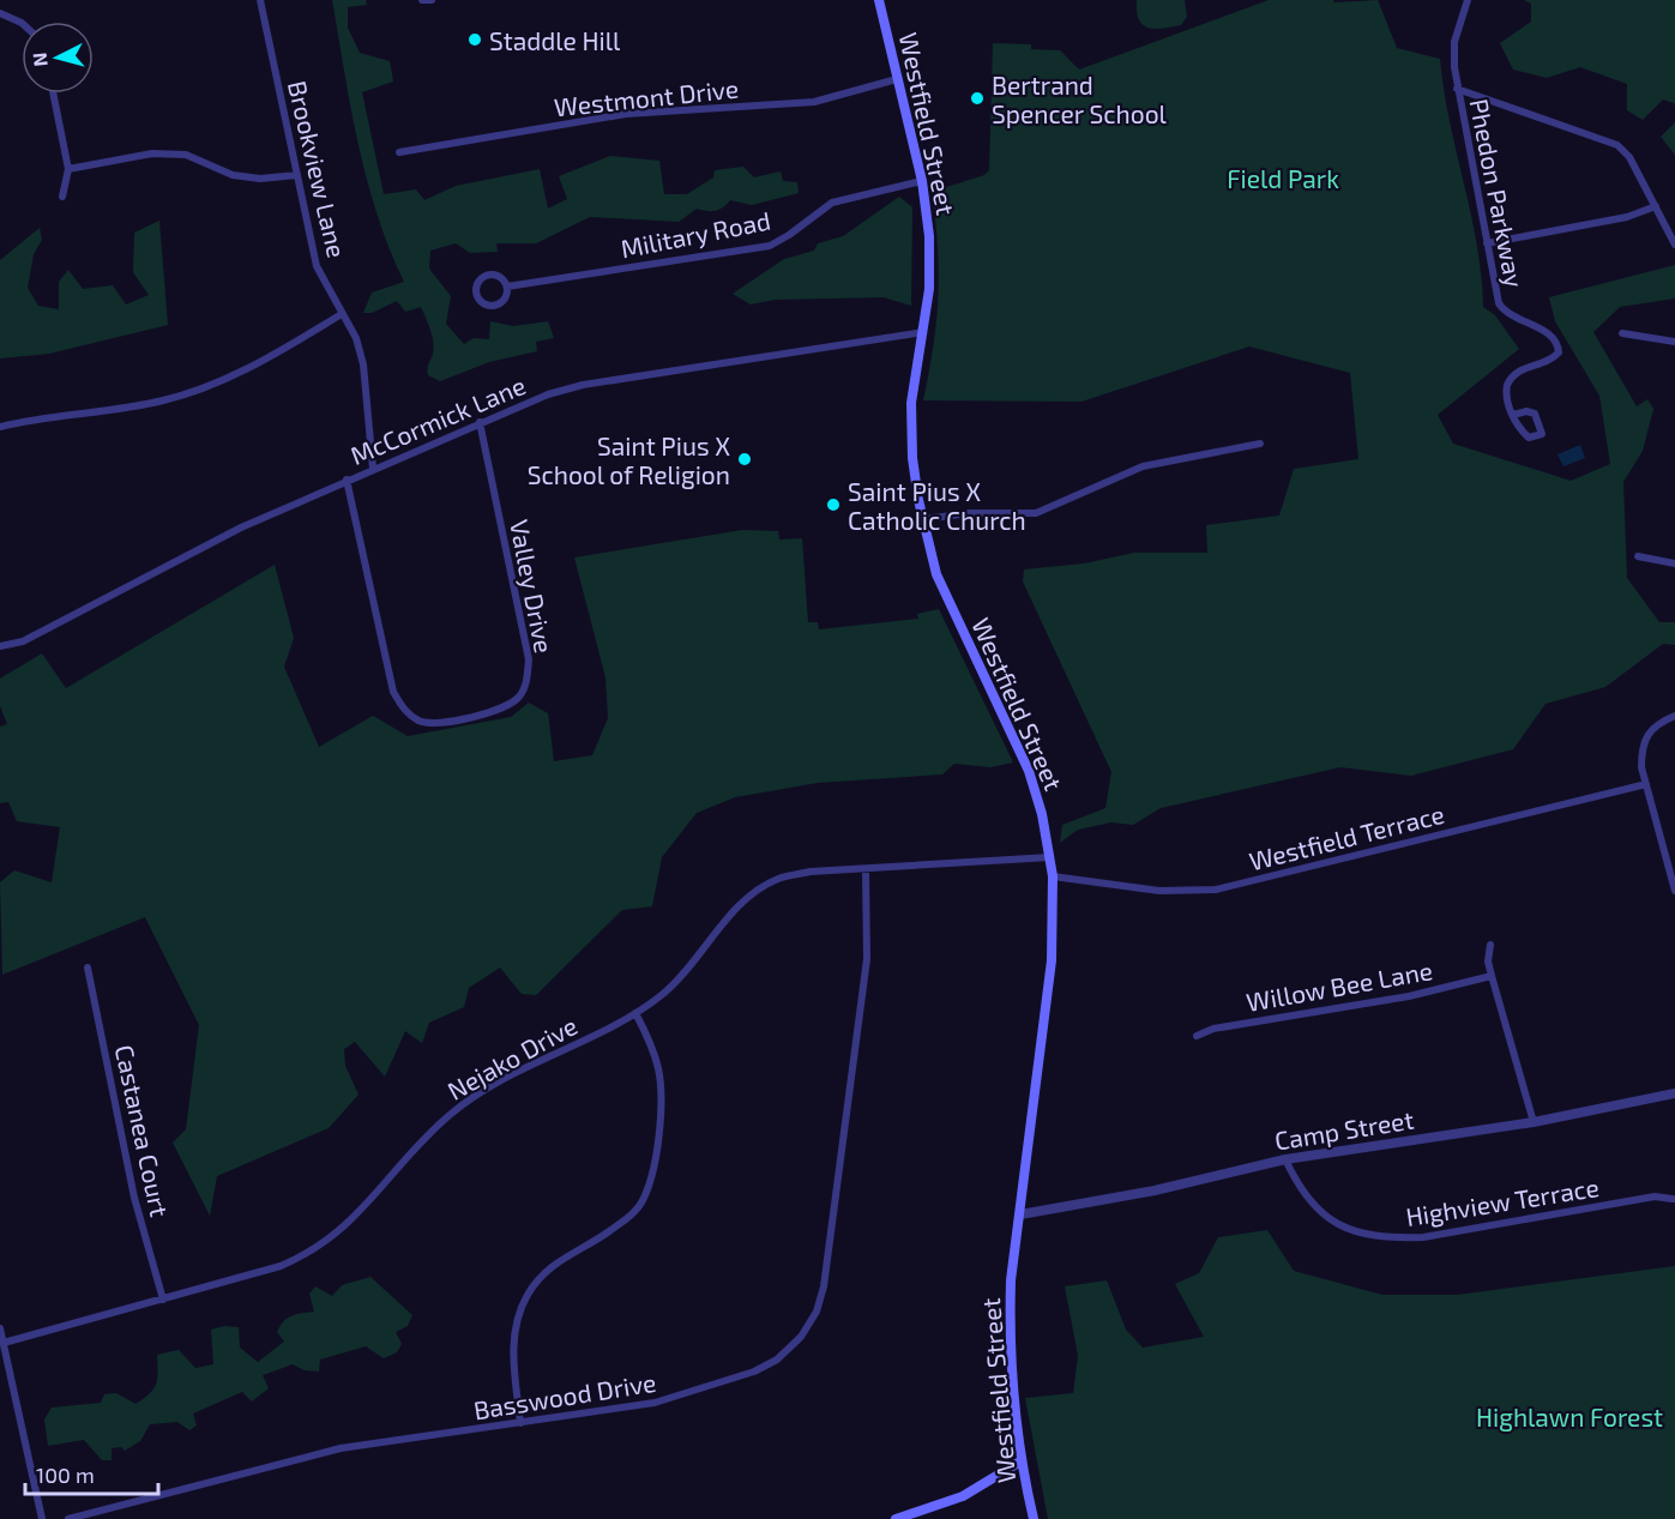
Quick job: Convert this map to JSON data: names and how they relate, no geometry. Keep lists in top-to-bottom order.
{
  "streets": {
    "main road": ["Westfield Street"],
    "street": [
      "Westmont Drive",
      "Brookview Lane",
      "Phedon Parkway",
      "Military Road",
      "McCormick Lane",
      "Valley Drive",
      "Westfield Terrace",
      "Willow Bee Lane",
      "Nejako Drive",
      "Camp Street",
      "Castanea Court",
      "Highview Terrace",
      "Basswood Drive"
    ]
  },
  "crossings": [
    ["Westmont Drive", "Westfield Street"],
    ["Westfield Street", "Military Road"],
    ["Westfield Street", "McCormick Lane"],
    ["Westfield Street", "Westfield Terrace"],
    ["Westfield Street", "Nejako Drive"],
    ["Westfield Street", "Camp Street"],
    ["Brookview Lane", "McCormick Lane"],
    ["McCormick Lane", "Valley Drive"],
    ["Nejako Drive", "Castanea Court"],
    ["Nejako Drive", "Basswood Drive"],
    ["Camp Street", "Highview Terrace"]
  ],
  "parks": ["Field Park", "Highlawn Forest"],
  "places": [
    "Staddle Hill",
    "Bertrand Spencer School",
    "Saint Pius X School of Religion",
    "Saint Pius X Catholic Church"
  ],
  "scale_bar": "100 m",
  "north": "left"
}
